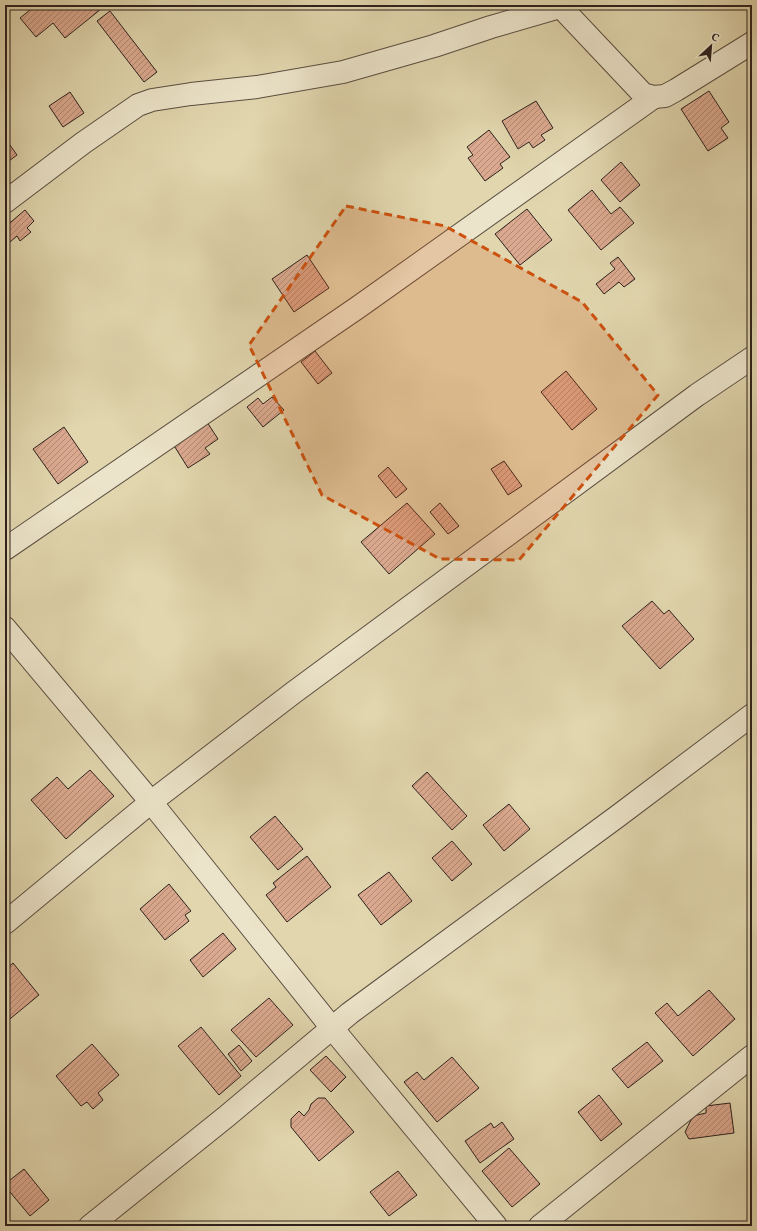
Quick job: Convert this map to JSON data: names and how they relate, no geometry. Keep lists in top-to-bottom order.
{
  "north": "top right"
}
